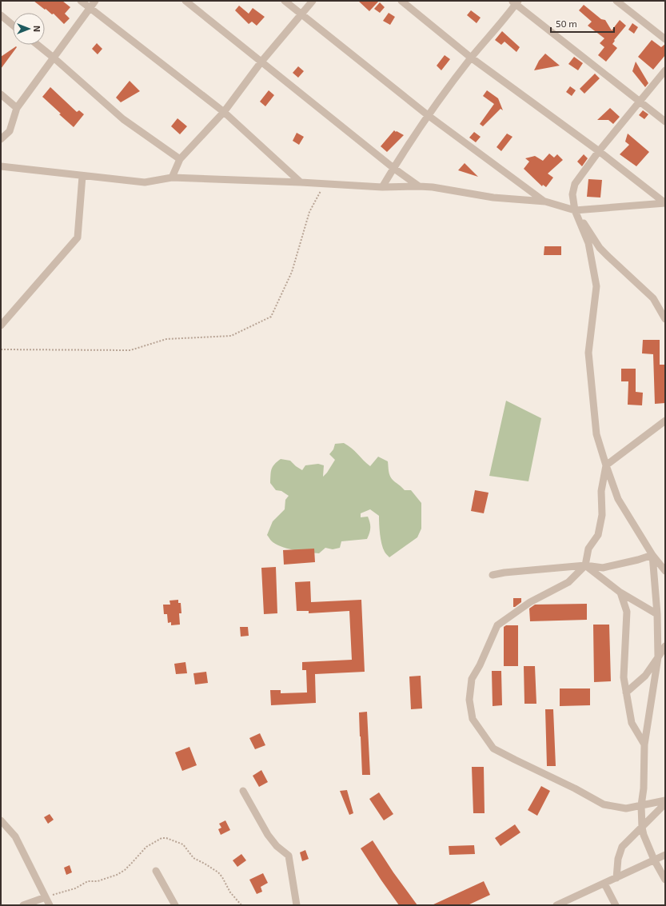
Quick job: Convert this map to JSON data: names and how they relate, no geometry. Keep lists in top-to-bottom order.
{
  "scale_bar": "50 m",
  "north": "right"
}
